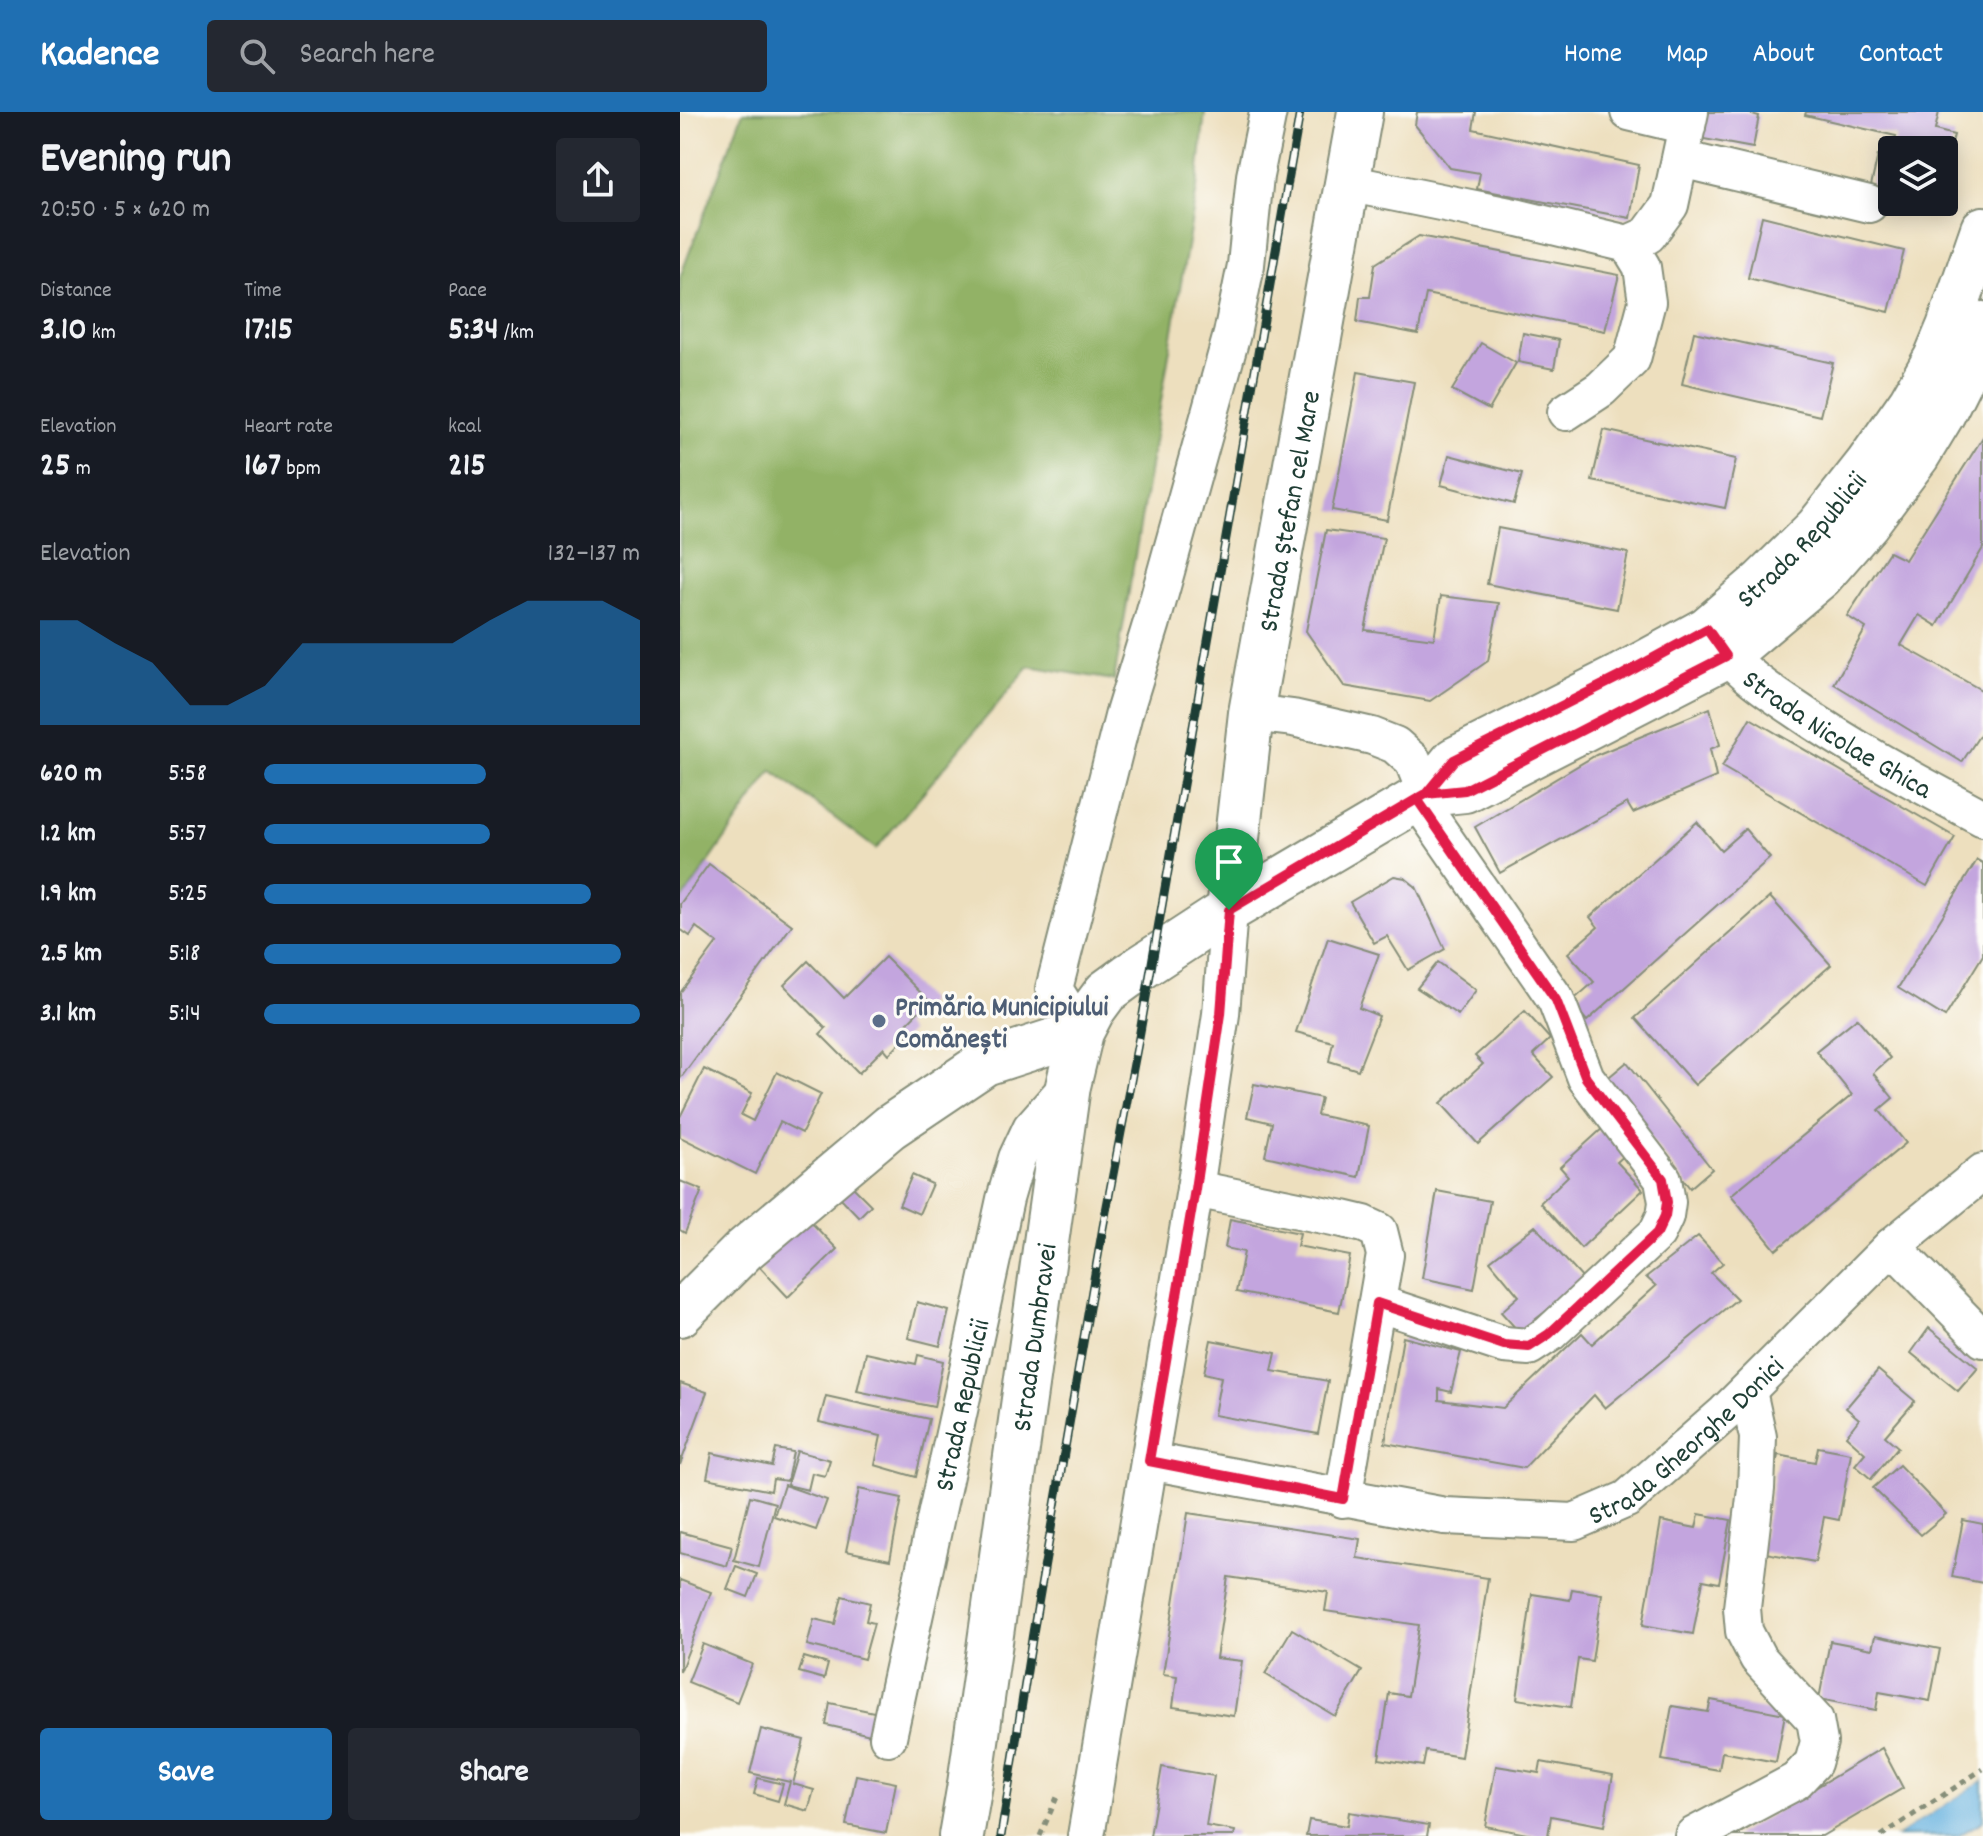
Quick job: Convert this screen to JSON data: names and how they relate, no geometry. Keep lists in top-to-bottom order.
{
  "streets": {
    "main road": ["Strada Ștefan cel Mare", "Strada Republicii", "Strada Dumbravei"],
    "street": ["Strada Nicolae Ghica", "Strada Gheorghe Donici"]
  },
  "crossings": [
    ["Strada Ștefan cel Mare", "Strada Republicii"],
    ["Strada Ștefan cel Mare", "Strada Dumbravei"],
    ["Strada Republicii", "Strada Nicolae Ghica"],
    ["Strada Republicii", "Strada Dumbravei"]
  ],
  "places": ["Primăria Municipiului Comănești"],
  "page": {
    "header": "Kadence",
    "search": "Search here",
    "nav": [
      "Home",
      "Map",
      "About",
      "Contact"
    ],
    "heading": ["Evening run", "20:50 · 5 × 620 m"],
    "stats": [
      ["Distance", "3.10 km"],
      ["Time", "17:15"],
      ["Pace", "5:34 /km"],
      ["Elevation", "25 m"],
      ["Heart rate", "167 bpm"],
      ["kcal", "215"]
    ],
    "chart": ["Elevation", "132–137 m"],
    "list": [
      {
        "name": "620 m",
        "note": "5:58"
      },
      {
        "name": "1.2 km",
        "note": "5:57"
      },
      {
        "name": "1.9 km",
        "note": "5:25"
      },
      {
        "name": "2.5 km",
        "note": "5:18"
      },
      {
        "name": "3.1 km",
        "note": "5:14"
      }
    ],
    "buttons": ["Save", "Share"]
  }
}
